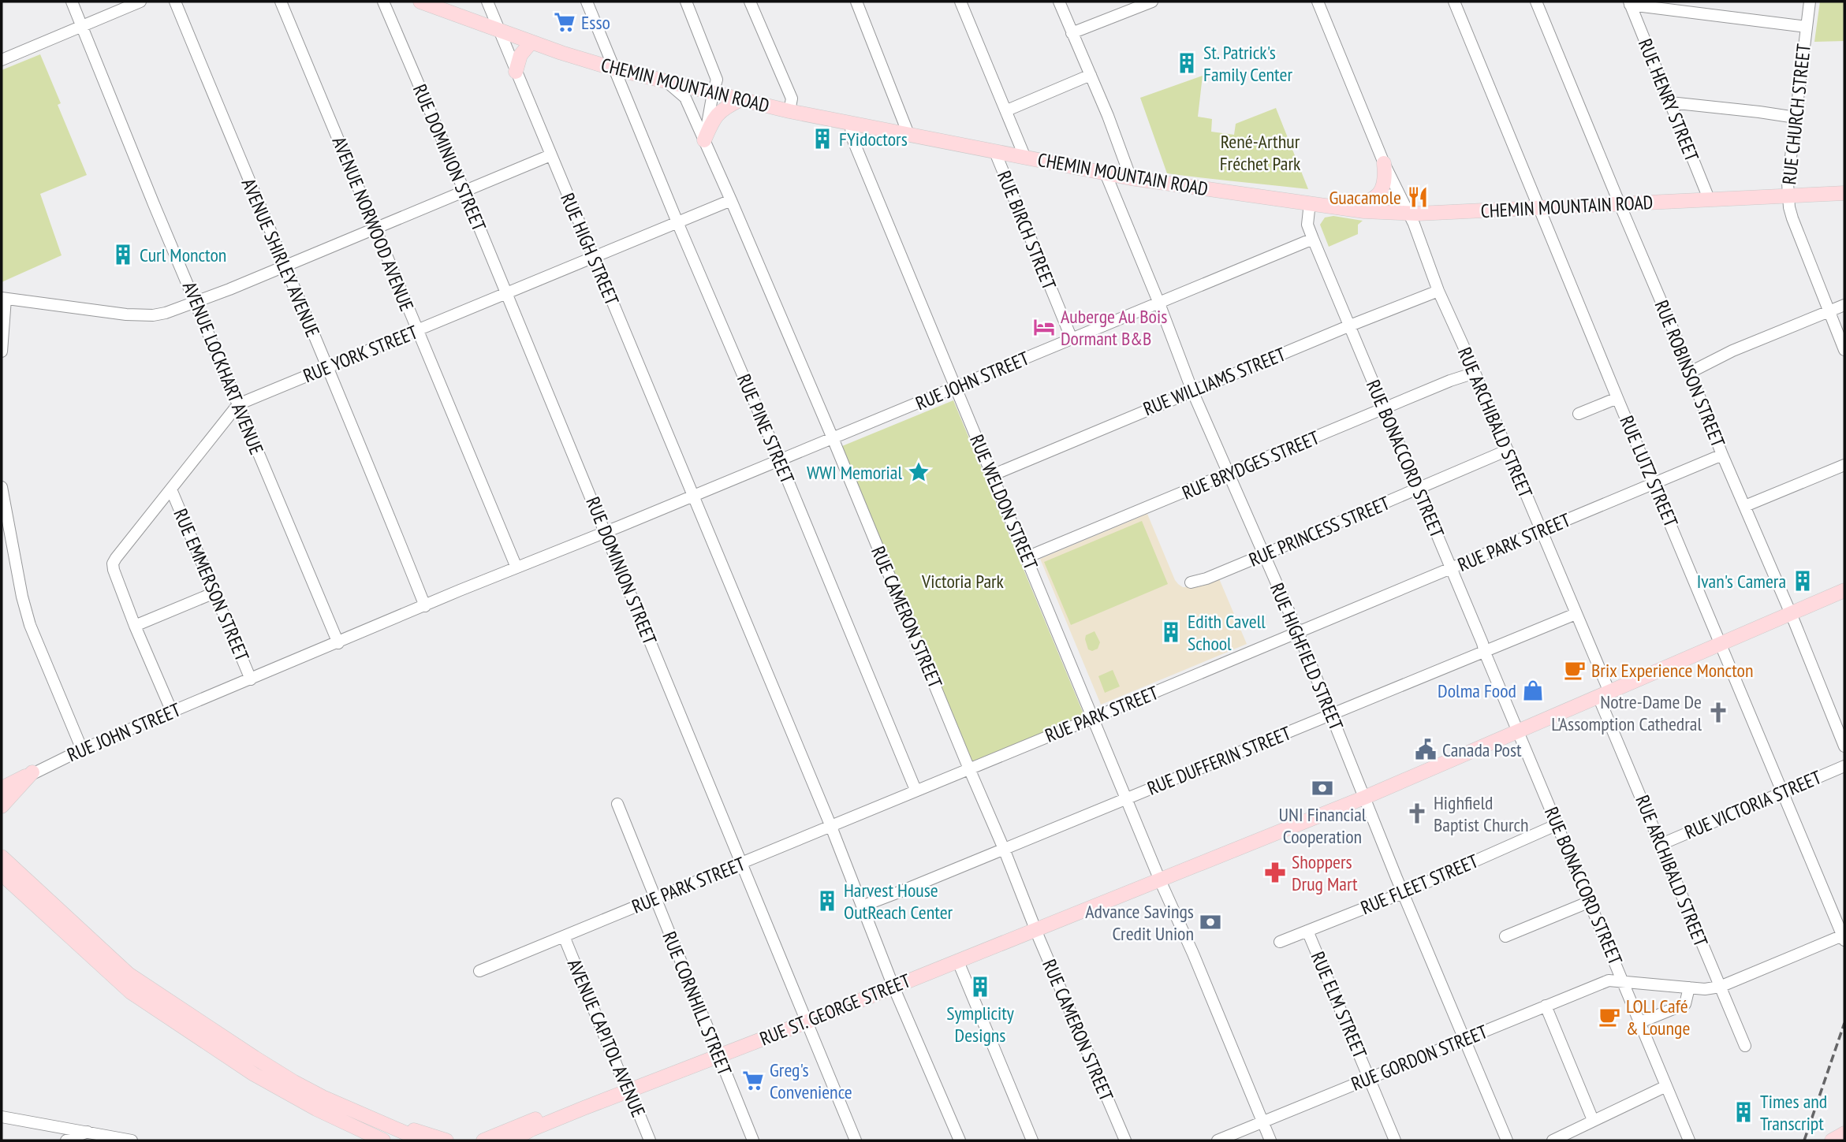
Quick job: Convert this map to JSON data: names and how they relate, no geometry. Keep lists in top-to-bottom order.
{
  "streets": {
    "main road": ["CHEMIN MOUNTAIN ROAD", "RUE ST. GEORGE STREET"],
    "street": [
      "RUE HENRY STREET",
      "RUE CHURCH STREET",
      "RUE DOMINION STREET",
      "AVENUE NORWOOD AVENUE",
      "RUE BIRCH STREET",
      "RUE HIGH STREET",
      "AVENUE SHIRLEY AVENUE",
      "RUE YORK STREET",
      "AVENUE LOCKHART AVENUE",
      "RUE ROBINSON STREET",
      "RUE JOHN STREET",
      "RUE WILLIAMS STREET",
      "RUE ARCHIBALD STREET",
      "RUE PINE STREET",
      "RUE BONACCORD STREET",
      "RUE BRYDGES STREET",
      "RUE LUTZ STREET",
      "RUE WELDON STREET",
      "RUE PRINCESS STREET",
      "RUE PARK STREET",
      "RUE EMMERSON STREET",
      "RUE CAMERON STREET",
      "RUE HIGHFIELD STREET",
      "RUE DUFFERIN STREET",
      "RUE VICTORIA STREET",
      "RUE FLEET STREET",
      "RUE CORNHILL STREET",
      "RUE ELM STREET",
      "AVENUE CAPITOL AVENUE",
      "RUE GORDON STREET"
    ]
  },
  "crossings": [
    ["CHEMIN MOUNTAIN ROAD", "RUE HENRY STREET"],
    ["CHEMIN MOUNTAIN ROAD", "RUE CHURCH STREET"],
    ["CHEMIN MOUNTAIN ROAD", "RUE BIRCH STREET"],
    ["CHEMIN MOUNTAIN ROAD", "RUE HIGH STREET"],
    ["CHEMIN MOUNTAIN ROAD", "RUE ROBINSON STREET"],
    ["CHEMIN MOUNTAIN ROAD", "RUE ARCHIBALD STREET"],
    ["CHEMIN MOUNTAIN ROAD", "RUE PINE STREET"],
    ["CHEMIN MOUNTAIN ROAD", "RUE BONACCORD STREET"],
    ["CHEMIN MOUNTAIN ROAD", "RUE LUTZ STREET"],
    ["CHEMIN MOUNTAIN ROAD", "RUE WELDON STREET"],
    ["CHEMIN MOUNTAIN ROAD", "RUE CAMERON STREET"],
    ["CHEMIN MOUNTAIN ROAD", "RUE HIGHFIELD STREET"],
    ["RUE DOMINION STREET", "RUE YORK STREET"],
    ["RUE DOMINION STREET", "RUE JOHN STREET"],
    ["RUE DOMINION STREET", "RUE PARK STREET"],
    ["RUE DOMINION STREET", "RUE ST. GEORGE STREET"],
    ["AVENUE NORWOOD AVENUE", "RUE YORK STREET"],
    ["AVENUE NORWOOD AVENUE", "RUE JOHN STREET"],
    ["RUE BIRCH STREET", "RUE JOHN STREET"],
    ["RUE HIGH STREET", "RUE YORK STREET"],
    ["RUE HIGH STREET", "RUE JOHN STREET"],
    ["RUE HIGH STREET", "RUE PARK STREET"],
    ["RUE HIGH STREET", "RUE DUFFERIN STREET"],
    ["RUE HIGH STREET", "RUE ST. GEORGE STREET"],
    ["AVENUE SHIRLEY AVENUE", "RUE YORK STREET"],
    ["AVENUE SHIRLEY AVENUE", "RUE JOHN STREET"],
    ["RUE YORK STREET", "AVENUE LOCKHART AVENUE"],
    ["RUE YORK STREET", "RUE PINE STREET"],
    ["RUE YORK STREET", "RUE EMMERSON STREET"],
    ["RUE YORK STREET", "RUE CAMERON STREET"],
    ["AVENUE LOCKHART AVENUE", "RUE JOHN STREET"],
    ["RUE ROBINSON STREET", "RUE PARK STREET"],
    ["RUE ROBINSON STREET", "RUE ST. GEORGE STREET"],
    ["RUE JOHN STREET", "RUE PINE STREET"],
    ["RUE JOHN STREET", "RUE BONACCORD STREET"],
    ["RUE JOHN STREET", "RUE WELDON STREET"],
    ["RUE JOHN STREET", "RUE EMMERSON STREET"],
    ["RUE JOHN STREET", "RUE CAMERON STREET"],
    ["RUE JOHN STREET", "RUE HIGHFIELD STREET"],
    ["RUE WILLIAMS STREET", "RUE ARCHIBALD STREET"],
    ["RUE WILLIAMS STREET", "RUE BONACCORD STREET"],
    ["RUE WILLIAMS STREET", "RUE WELDON STREET"],
    ["RUE WILLIAMS STREET", "RUE HIGHFIELD STREET"],
    ["RUE ARCHIBALD STREET", "RUE BRYDGES STREET"],
    ["RUE ARCHIBALD STREET", "RUE PRINCESS STREET"],
    ["RUE ARCHIBALD STREET", "RUE PARK STREET"],
    ["RUE ARCHIBALD STREET", "RUE DUFFERIN STREET"],
    ["RUE ARCHIBALD STREET", "RUE VICTORIA STREET"],
    ["RUE ARCHIBALD STREET", "RUE ST. GEORGE STREET"],
    ["RUE ARCHIBALD STREET", "RUE GORDON STREET"],
    ["RUE PINE STREET", "RUE PARK STREET"],
    ["RUE BONACCORD STREET", "RUE BRYDGES STREET"],
    ["RUE BONACCORD STREET", "RUE PRINCESS STREET"],
    ["RUE BONACCORD STREET", "RUE PARK STREET"],
    ["RUE BONACCORD STREET", "RUE DUFFERIN STREET"],
    ["RUE BONACCORD STREET", "RUE FLEET STREET"],
    ["RUE BONACCORD STREET", "RUE ST. GEORGE STREET"],
    ["RUE BONACCORD STREET", "RUE GORDON STREET"],
    ["RUE BRYDGES STREET", "RUE WELDON STREET"],
    ["RUE BRYDGES STREET", "RUE HIGHFIELD STREET"],
    ["RUE LUTZ STREET", "RUE PARK STREET"],
    ["RUE LUTZ STREET", "RUE VICTORIA STREET"],
    ["RUE LUTZ STREET", "RUE ST. GEORGE STREET"],
    ["RUE WELDON STREET", "RUE PARK STREET"],
    ["RUE WELDON STREET", "RUE DUFFERIN STREET"],
    ["RUE WELDON STREET", "RUE ST. GEORGE STREET"],
    ["RUE WELDON STREET", "RUE GORDON STREET"],
    ["RUE PRINCESS STREET", "RUE HIGHFIELD STREET"],
    ["RUE PARK STREET", "RUE CAMERON STREET"],
    ["RUE PARK STREET", "RUE HIGHFIELD STREET"],
    ["RUE PARK STREET", "RUE CORNHILL STREET"],
    ["RUE PARK STREET", "AVENUE CAPITOL AVENUE"],
    ["RUE CAMERON STREET", "RUE DUFFERIN STREET"],
    ["RUE CAMERON STREET", "RUE ST. GEORGE STREET"],
    ["RUE HIGHFIELD STREET", "RUE DUFFERIN STREET"],
    ["RUE HIGHFIELD STREET", "RUE FLEET STREET"],
    ["RUE HIGHFIELD STREET", "RUE ST. GEORGE STREET"],
    ["RUE HIGHFIELD STREET", "RUE GORDON STREET"],
    ["RUE FLEET STREET", "RUE ELM STREET"],
    ["RUE CORNHILL STREET", "RUE ST. GEORGE STREET"],
    ["RUE ELM STREET", "RUE GORDON STREET"],
    ["RUE ST. GEORGE STREET", "AVENUE CAPITOL AVENUE"]
  ],
  "parks": ["René-Arthur Fréchet Park", "Victoria Park"],
  "places": {
    "supermarket": ["Esso", "Greg's Convenience"],
    "building": [
      "St. Patrick's Family Center",
      "FYidoctors",
      "Curl Moncton",
      "Ivan's Camera",
      "Edith Cavell School",
      "Harvest House OutReach Center",
      "Symplicity Designs",
      "Times and Transcript"
    ],
    "restaurant": ["Guacamole"],
    "hotel": ["Auberge Au Bois Dormant B&B"],
    "place": ["WWI Memorial"],
    "cafe": ["Brix Experience Moncton", "LOLI Café & Lounge"],
    "shop": ["Dolma Food"],
    "church": ["Notre-Dame De L'Assomption Cathedral", "Highfield Baptist Church"],
    "public building": ["Canada Post"],
    "bank": ["UNI Financial Cooperation", "Advance Savings Credit Union"],
    "pharmacy": ["Shoppers Drug Mart"]
  }
}
